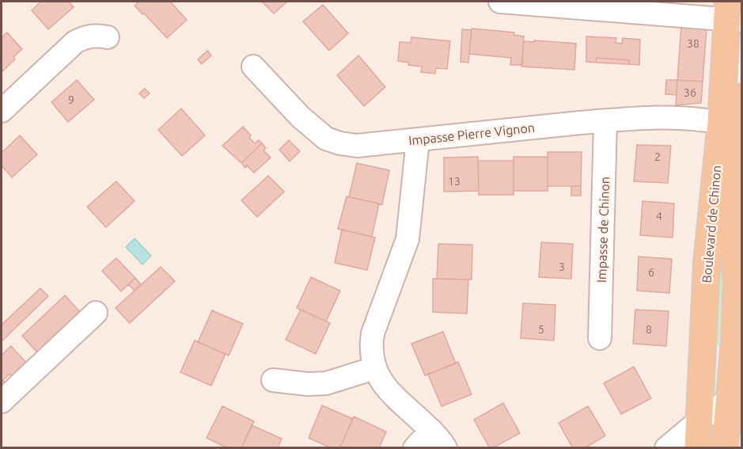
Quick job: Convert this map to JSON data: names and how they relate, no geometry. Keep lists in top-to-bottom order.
{
  "streets": {
    "main road": ["Boulevard de Chinon"],
    "street": ["Impasse Pierre Vignon", "Impasse de Chinon"]
  },
  "crossings": [
    ["Impasse Pierre Vignon", "Boulevard de Chinon"],
    ["Impasse Pierre Vignon", "Impasse de Chinon"]
  ],
  "house_numbers": [
    "38",
    "36",
    "9",
    "2",
    "13",
    "4",
    "3",
    "6",
    "5",
    "8"
  ]
}
